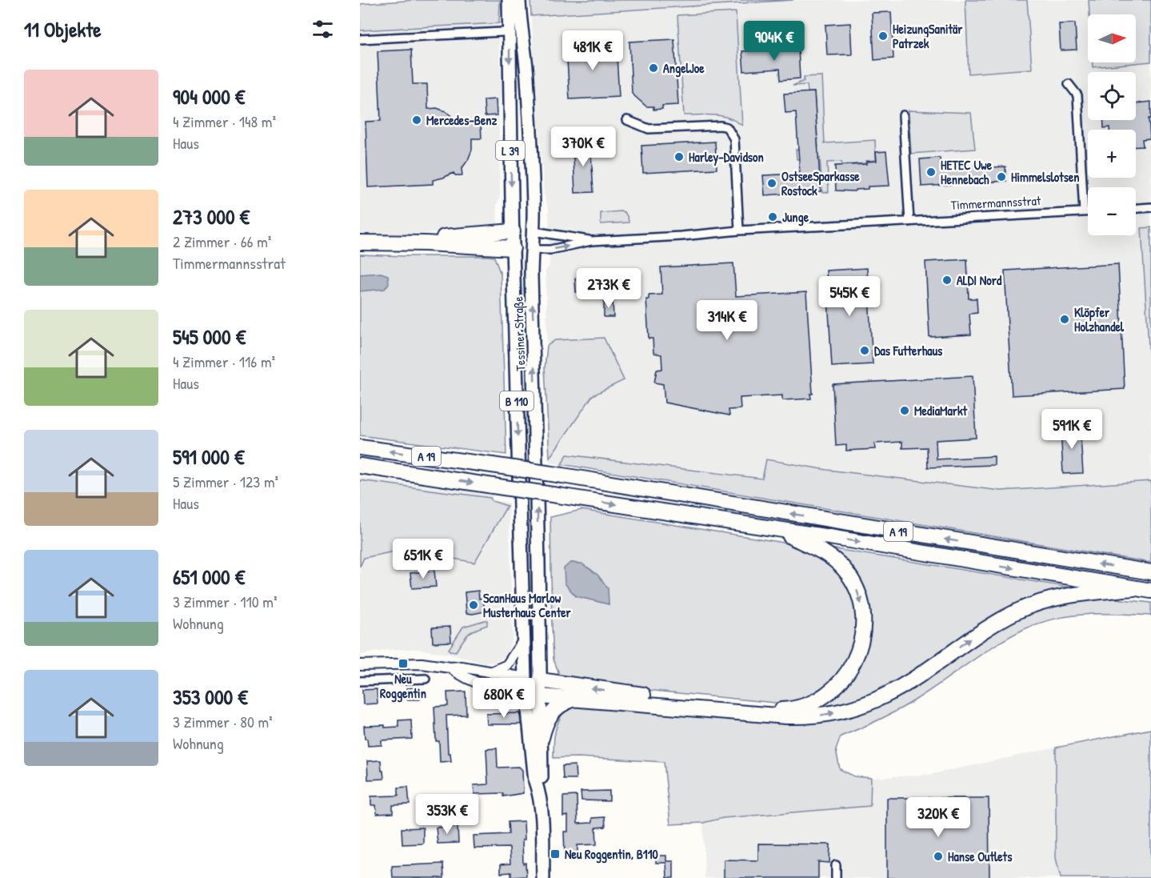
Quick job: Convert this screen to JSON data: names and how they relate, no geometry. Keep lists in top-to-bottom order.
{
  "streets": {
    "highway": ["A 19"],
    "main road": [
      "L 39",
      "Timmermannsstrat",
      "Tessiner Straße",
      "B 110"
    ]
  },
  "crossings": [
    ["Timmermannsstrat", "Tessiner Straße"],
    ["Tessiner Straße", "B 110"]
  ],
  "places": {
    "other": [
      "HeizungSanitär Patrzek",
      "AngelJoe",
      "Mercedes-Benz",
      "Harley-Davidson",
      "HETEC Uwe Hennebach",
      "Himmelslotsen",
      "OstseeSparkasse Rostock",
      "Junge",
      "ALDI Nord",
      "Klöpfer Holzhandel",
      "Das Futterhaus",
      "MediaMarkt",
      "ScanHaus Marlow Musterhaus Center",
      "Hanse Outlets"
    ],
    "transit": ["Neu Roggentin", "Neu Roggentin, B110"]
  },
  "north": "right",
  "page": {
    "heading": "11 Objekte",
    "map_buttons": ["+", "−"],
    "price": [
      "904K €",
      "481K €",
      "370K €",
      "273K €",
      "545K €",
      "314K €",
      "591K €",
      "651K €",
      "680K €",
      "353K €",
      "320K €"
    ],
    "list": [
      {
        "name": "904 000 €",
        "note": "4 Zimmer · 148 m² · Haus"
      },
      {
        "name": "273 000 €",
        "note": "2 Zimmer · 66 m² · Timmermannsstrat"
      },
      {
        "name": "545 000 €",
        "note": "4 Zimmer · 116 m² · Haus"
      },
      {
        "name": "591 000 €",
        "note": "5 Zimmer · 123 m² · Haus"
      },
      {
        "name": "651 000 €",
        "note": "3 Zimmer · 110 m² · Wohnung"
      },
      {
        "name": "353 000 €",
        "note": "3 Zimmer · 80 m² · Wohnung"
      }
    ]
  }
}
